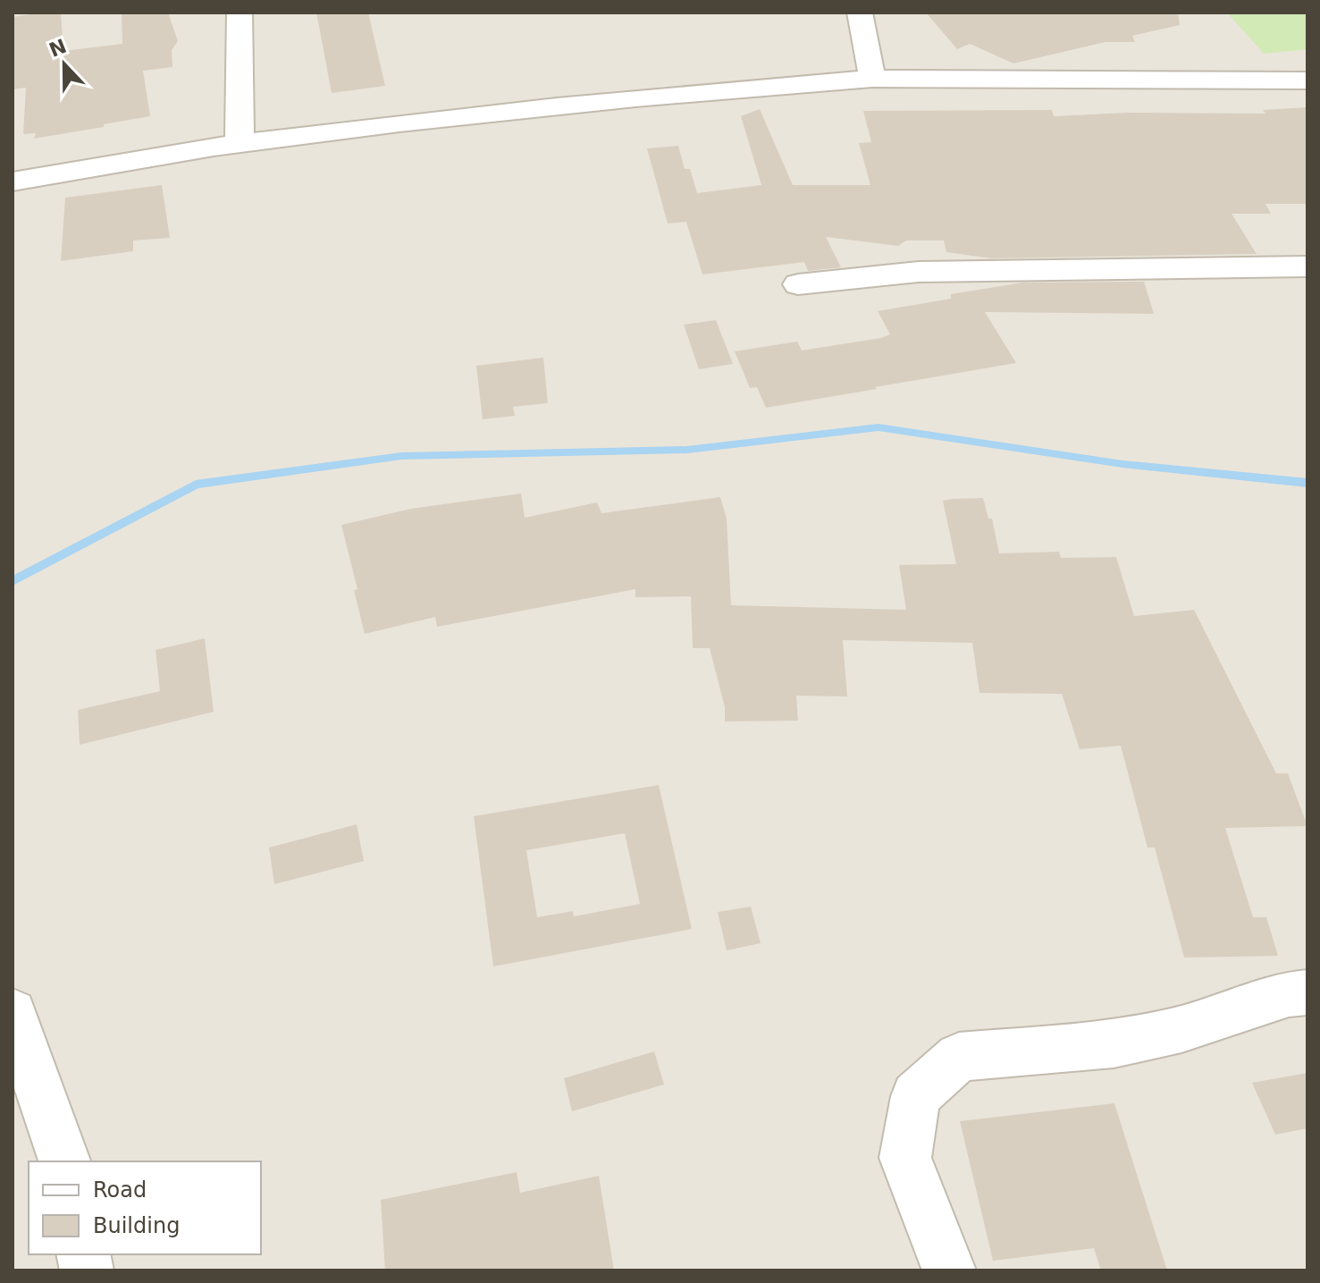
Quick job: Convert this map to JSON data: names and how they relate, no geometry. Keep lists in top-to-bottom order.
{
  "legend": ["Road", "Building"],
  "north": "top"
}
